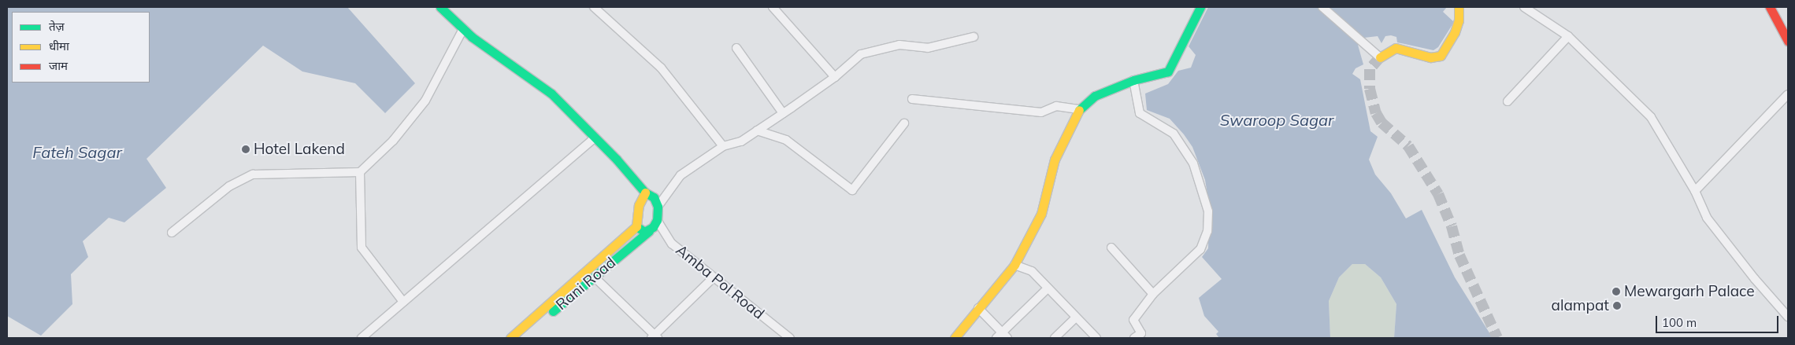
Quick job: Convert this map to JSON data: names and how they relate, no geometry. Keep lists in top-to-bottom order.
{
  "streets": {
    "main road": ["Rani Road"],
    "street": ["Amba Pol Road"]
  },
  "crossings": [
    ["Amba Pol Road", "Rani Road"]
  ],
  "water": ["Swaroop Sagar", "Fateh Sagar"],
  "places": ["Hotel Lakend", "Mewargarh Palace", "alampat"],
  "legend": ["तेज़", "धीमा", "जाम"],
  "scale_bar": "100 m"
}
